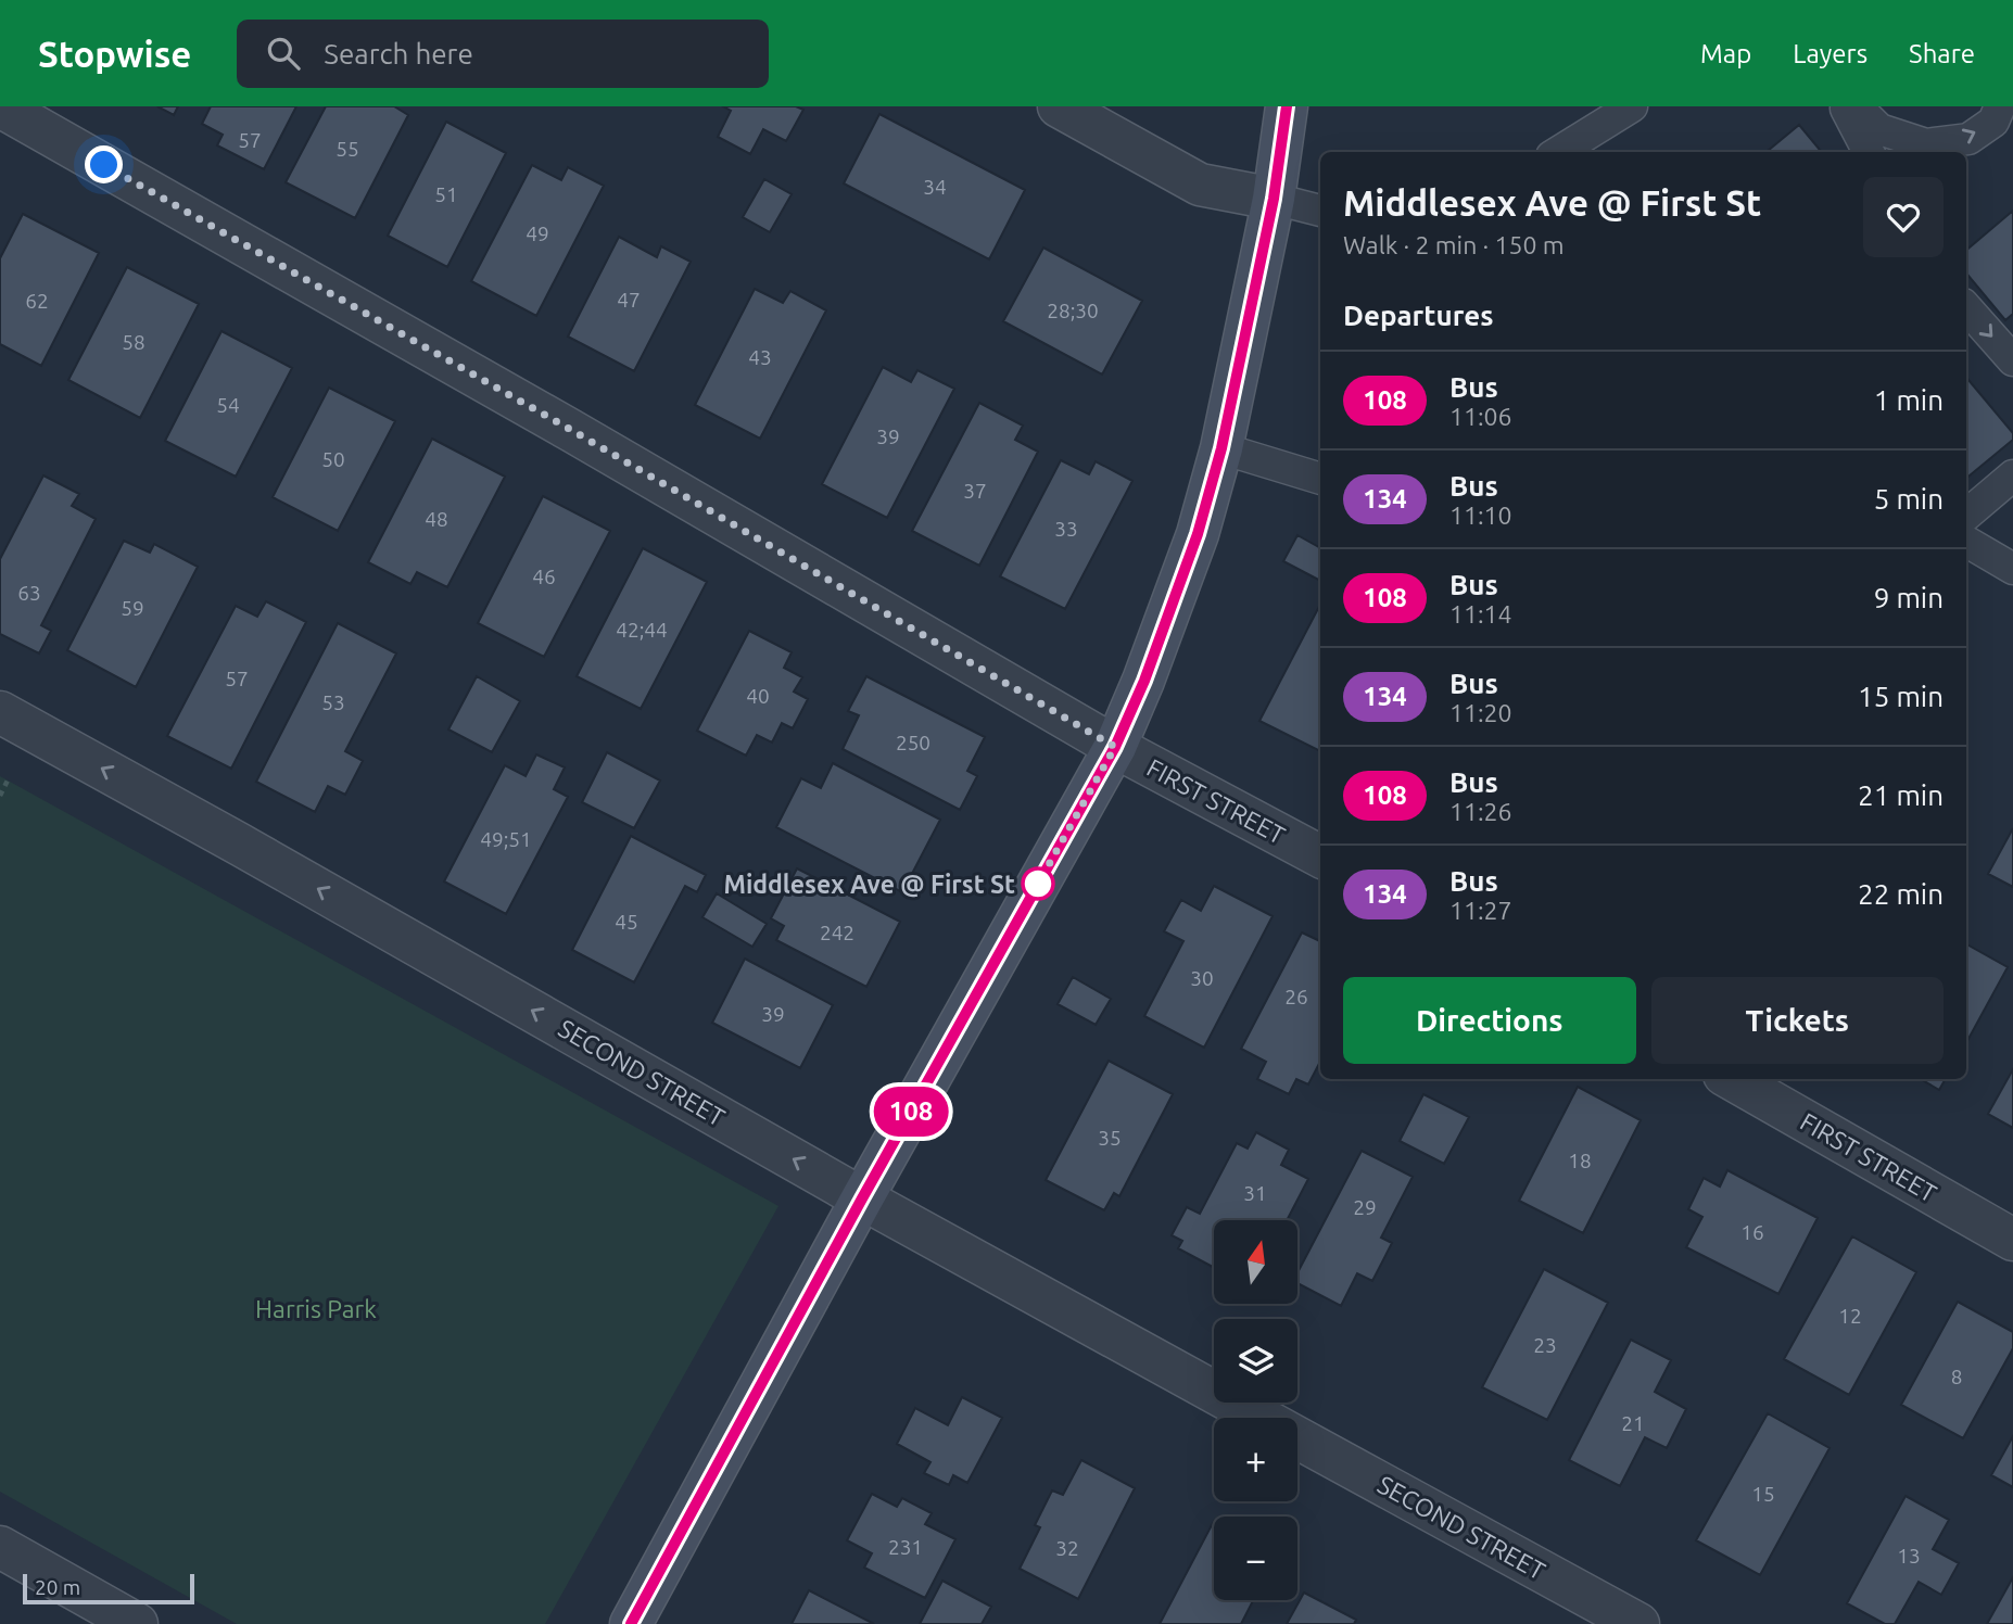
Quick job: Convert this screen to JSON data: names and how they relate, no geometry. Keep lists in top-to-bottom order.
{
  "streets": {
    "street": ["FIRST STREET", "SECOND STREET"]
  },
  "one_way": ["SECOND STREET"],
  "parks": ["Harris Park"],
  "places": ["Middlesex Ave @ First St"],
  "lines": ["bus line 108"],
  "house_numbers": [
    "57",
    "55",
    "34",
    "51",
    "49",
    "47",
    "62",
    "28;30",
    "58",
    "43",
    "54",
    "39",
    "50",
    "37",
    "48",
    "33",
    "46",
    "63",
    "59",
    "42;44",
    "57",
    "40",
    "53",
    "250",
    "49;51",
    "45",
    "242",
    "30",
    "26",
    "39",
    "35",
    "18",
    "31",
    "29",
    "16",
    "12",
    "23",
    "8",
    "21",
    "15",
    "231",
    "32",
    "13"
  ],
  "scale_bar": "20 m",
  "north": "top",
  "page": {
    "header": "Stopwise",
    "search": "Search here",
    "nav": ["Map", "Layers", "Share"],
    "on_map": "108",
    "heading": [
      ["Middlesex Ave @ First St", "Walk · 2 min · 150 m"],
      "Departures"
    ],
    "list": [
      {
        "mark": "108",
        "name": "Bus",
        "note": "11:06",
        "value": "1 min"
      },
      {
        "mark": "134",
        "name": "Bus",
        "note": "11:10",
        "value": "5 min"
      },
      {
        "mark": "108",
        "name": "Bus",
        "note": "11:14",
        "value": "9 min"
      },
      {
        "mark": "134",
        "name": "Bus",
        "note": "11:20",
        "value": "15 min"
      },
      {
        "mark": "108",
        "name": "Bus",
        "note": "11:26",
        "value": "21 min"
      },
      {
        "mark": "134",
        "name": "Bus",
        "note": "11:27",
        "value": "22 min"
      }
    ],
    "buttons": ["Directions", "Tickets"],
    "map_buttons": ["+", "−"],
    "scale": "20 m"
  }
}
